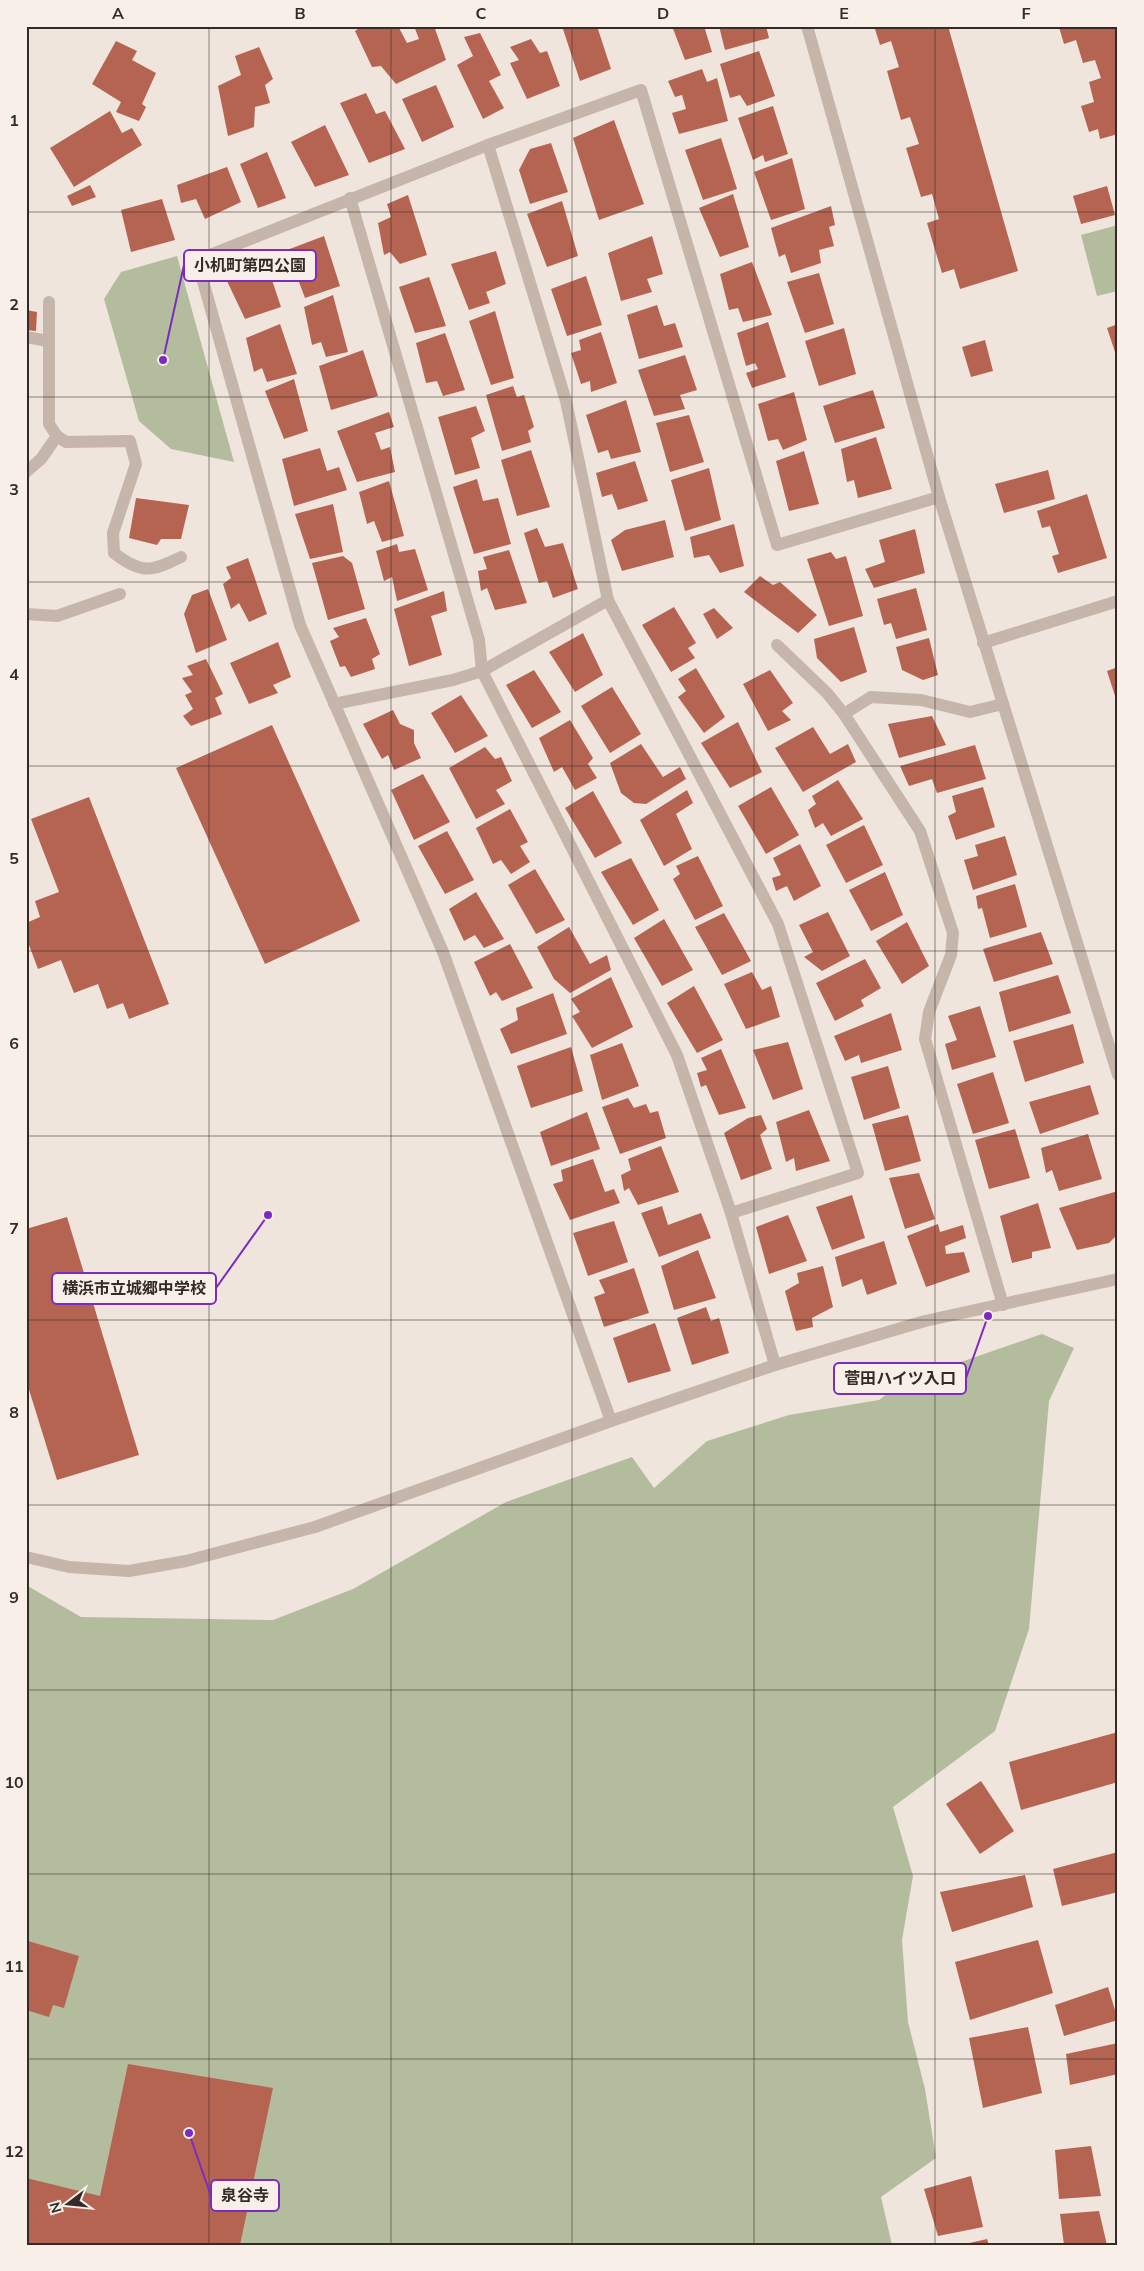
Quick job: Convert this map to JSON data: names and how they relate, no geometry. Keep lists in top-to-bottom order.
{
  "places": [
    "小机町第四公園",
    "横浜市立城郷中学校",
    "菅田ハイツ入口",
    "泉谷寺"
  ],
  "north": "left",
  "grid": {
    "columns": [
      "A",
      "B",
      "C",
      "D",
      "E",
      "F"
    ],
    "rows": [
      "1",
      "2",
      "3",
      "4",
      "5",
      "6",
      "7",
      "8",
      "9",
      "10",
      "11",
      "12"
    ]
  }
}
